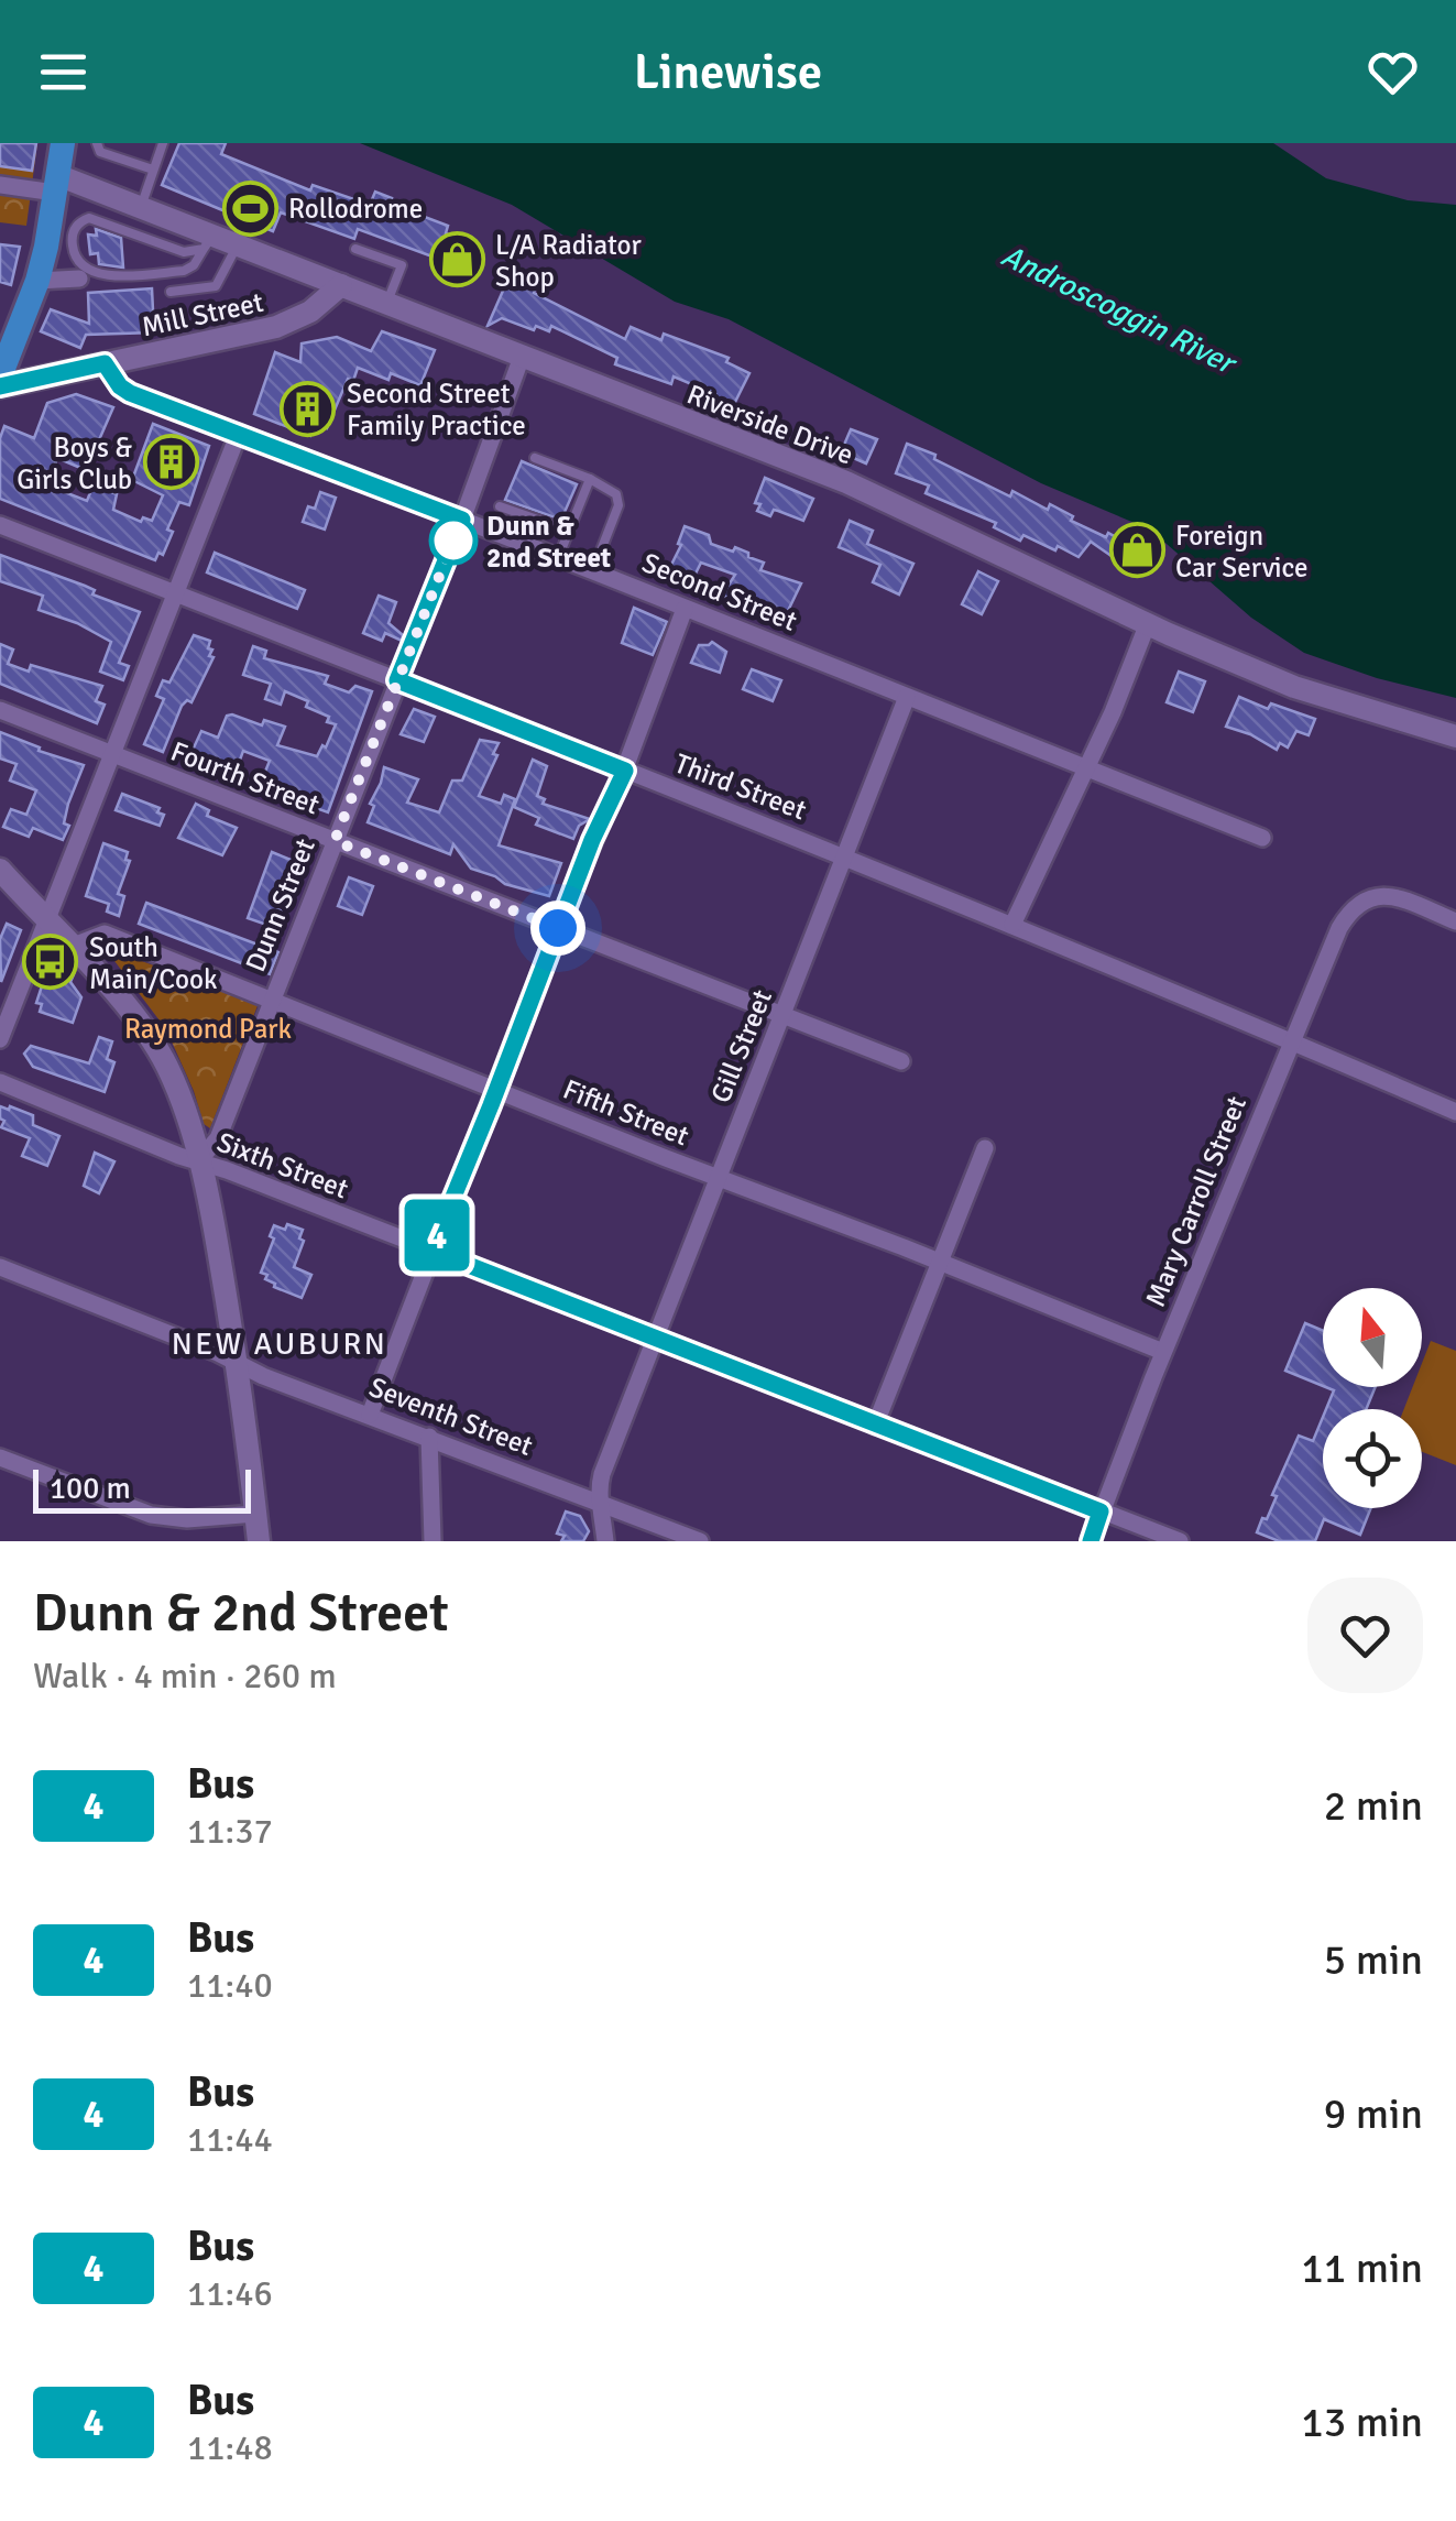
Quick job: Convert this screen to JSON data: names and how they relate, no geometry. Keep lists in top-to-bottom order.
{
  "streets": {
    "main road": ["Mill Street", "Riverside Drive"],
    "street": [
      "Second Street",
      "Fourth Street",
      "Third Street",
      "Dunn Street",
      "Gill Street",
      "Fifth Street",
      "Sixth Street",
      "Mary Carroll Street",
      "Seventh Street"
    ]
  },
  "crossings": [
    ["Mill Street", "Riverside Drive"],
    ["Mill Street", "Second Street"],
    ["Riverside Drive", "Dunn Street"],
    ["Second Street", "Dunn Street"],
    ["Second Street", "Gill Street"],
    ["Fourth Street", "Dunn Street"],
    ["Fourth Street", "Gill Street"],
    ["Third Street", "Dunn Street"],
    ["Third Street", "Gill Street"],
    ["Third Street", "Mary Carroll Street"],
    ["Dunn Street", "Fifth Street"],
    ["Dunn Street", "Sixth Street"],
    ["Gill Street", "Fifth Street"],
    ["Gill Street", "Sixth Street"],
    ["Gill Street", "Seventh Street"],
    ["Fifth Street", "Mary Carroll Street"],
    ["Sixth Street", "Mary Carroll Street"]
  ],
  "districts": ["NEW AUBURN"],
  "water": ["Androscoggin River"],
  "parks": ["Raymond Park"],
  "places": {
    "sports": ["Rollodrome"],
    "shop": ["L/A Radiator Shop", "Foreign Car Service"],
    "building": ["Second Street Family Practice", "Boys & Girls Club"],
    "other": ["Dunn & 2nd Street"],
    "bus stop": ["South Main/Cook"]
  },
  "lines": ["bus line 4"],
  "scale_bar": "100 m",
  "north": "top",
  "page": {
    "header": "Linewise",
    "on_map": "4",
    "scale": "100 m",
    "heading": ["Dunn & 2nd Street", "Walk · 4 min · 260 m"],
    "list": [
      {
        "mark": "4",
        "name": "Bus",
        "note": "11:37",
        "value": "2 min"
      },
      {
        "mark": "4",
        "name": "Bus",
        "note": "11:40",
        "value": "5 min"
      },
      {
        "mark": "4",
        "name": "Bus",
        "note": "11:44",
        "value": "9 min"
      },
      {
        "mark": "4",
        "name": "Bus",
        "note": "11:46",
        "value": "11 min"
      },
      {
        "mark": "4",
        "name": "Bus",
        "note": "11:48",
        "value": "13 min"
      }
    ]
  }
}
